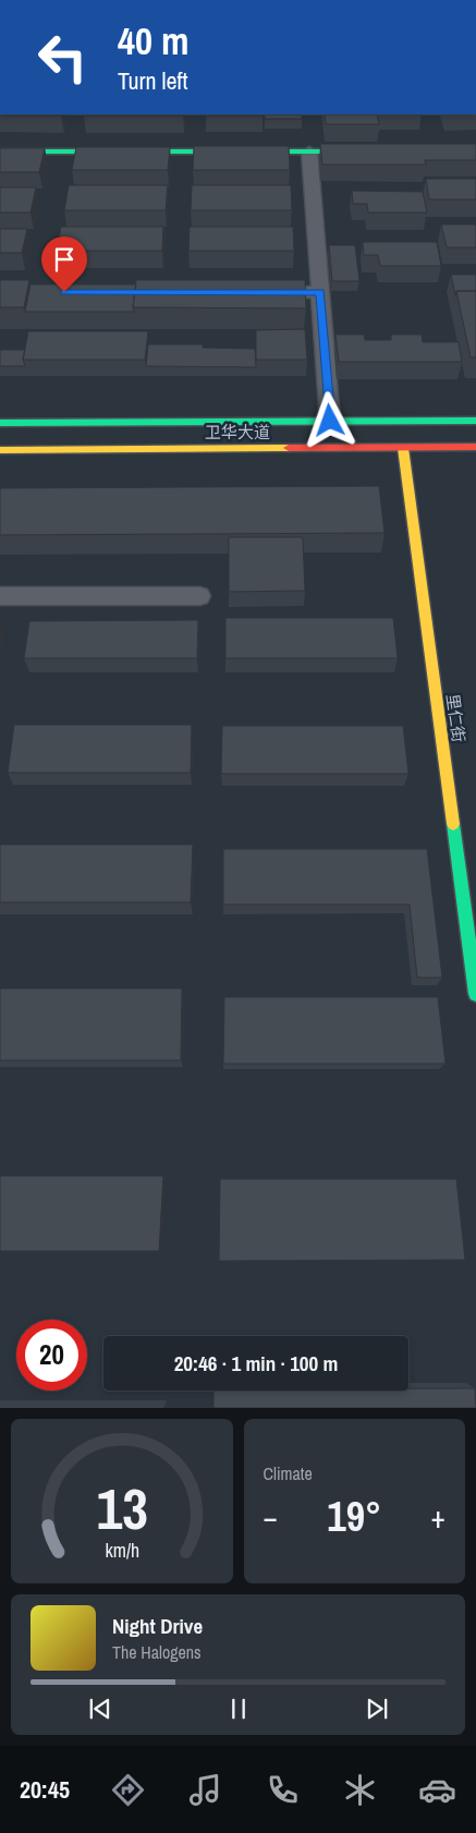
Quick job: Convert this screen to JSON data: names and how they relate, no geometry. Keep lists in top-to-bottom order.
{
  "streets": {
    "street": ["卫华大道", "里仁街"]
  },
  "crossings": [
    ["卫华大道", "里仁街"]
  ],
  "page": {
    "turn": ["40 m", "Turn left"],
    "limit": "20",
    "trip": "20:46 · 1 min · 100 m",
    "tile": "Climate",
    "heat": ["−", "19°", "+"],
    "song": ["Night Drive", "The Halogens"],
    "tabs": "20:45",
    "gauge": ["13", "km/h"]
  }
}
